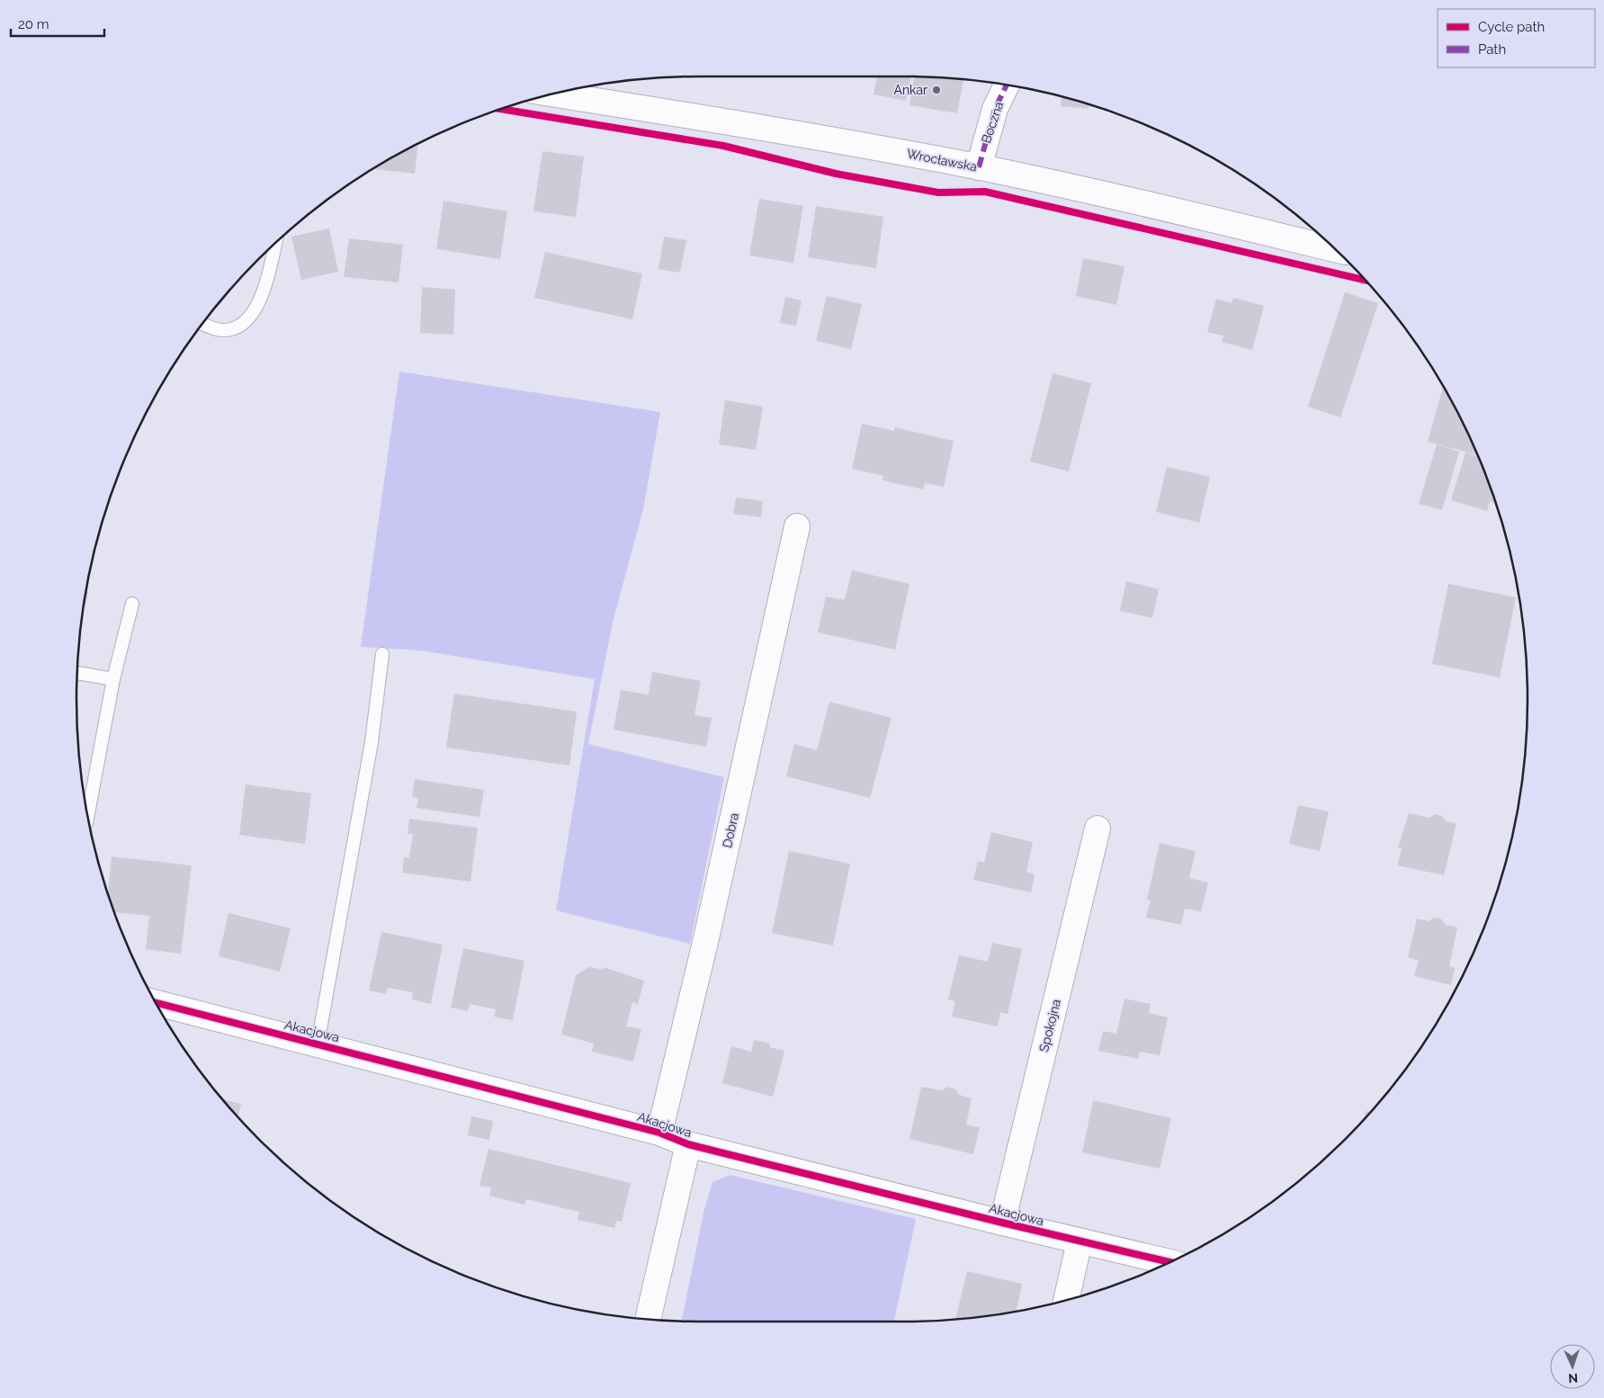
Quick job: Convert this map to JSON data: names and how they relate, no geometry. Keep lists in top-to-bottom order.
{
  "streets": {
    "street": [
      "Boczna",
      "Wrocławska",
      "Dobra",
      "Spokojna",
      "Akacjowa"
    ]
  },
  "crossings": [
    ["Boczna", "Wrocławska"],
    ["Dobra", "Akacjowa"],
    ["Spokojna", "Akacjowa"]
  ],
  "places": ["Ankar"],
  "legend": ["Cycle path", "Path"],
  "scale_bar": "20 m",
  "north": "bottom"
}
